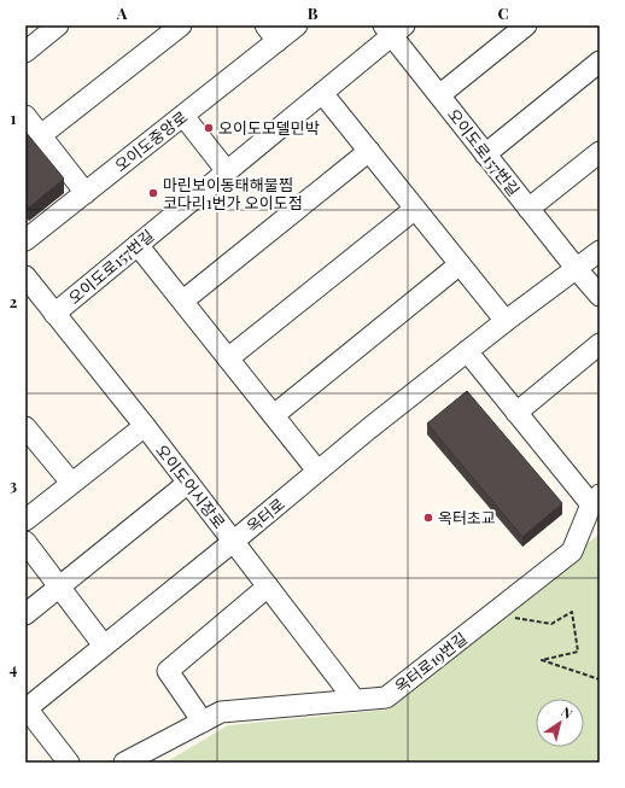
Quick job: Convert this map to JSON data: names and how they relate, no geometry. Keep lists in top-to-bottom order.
{
  "streets": {
    "street": [
      "오이도중앙로",
      "오이도로157번길",
      "오이도어시장로",
      "옥터로",
      "옥터로19번길"
    ]
  },
  "crossings": [
    ["오이도로157번길", "오이도어시장로"],
    ["오이도로157번길", "옥터로"],
    ["오이도어시장로", "옥터로"],
    ["오이도어시장로", "옥터로19번길"]
  ],
  "places": ["오이도모델민박", "마린보이동태해물찜 코다리1번가 오이도점", "옥터초교"],
  "north": "top right",
  "grid": {
    "columns": ["A", "B", "C"],
    "rows": [
      "1",
      "2",
      "3",
      "4"
    ]
  }
}
